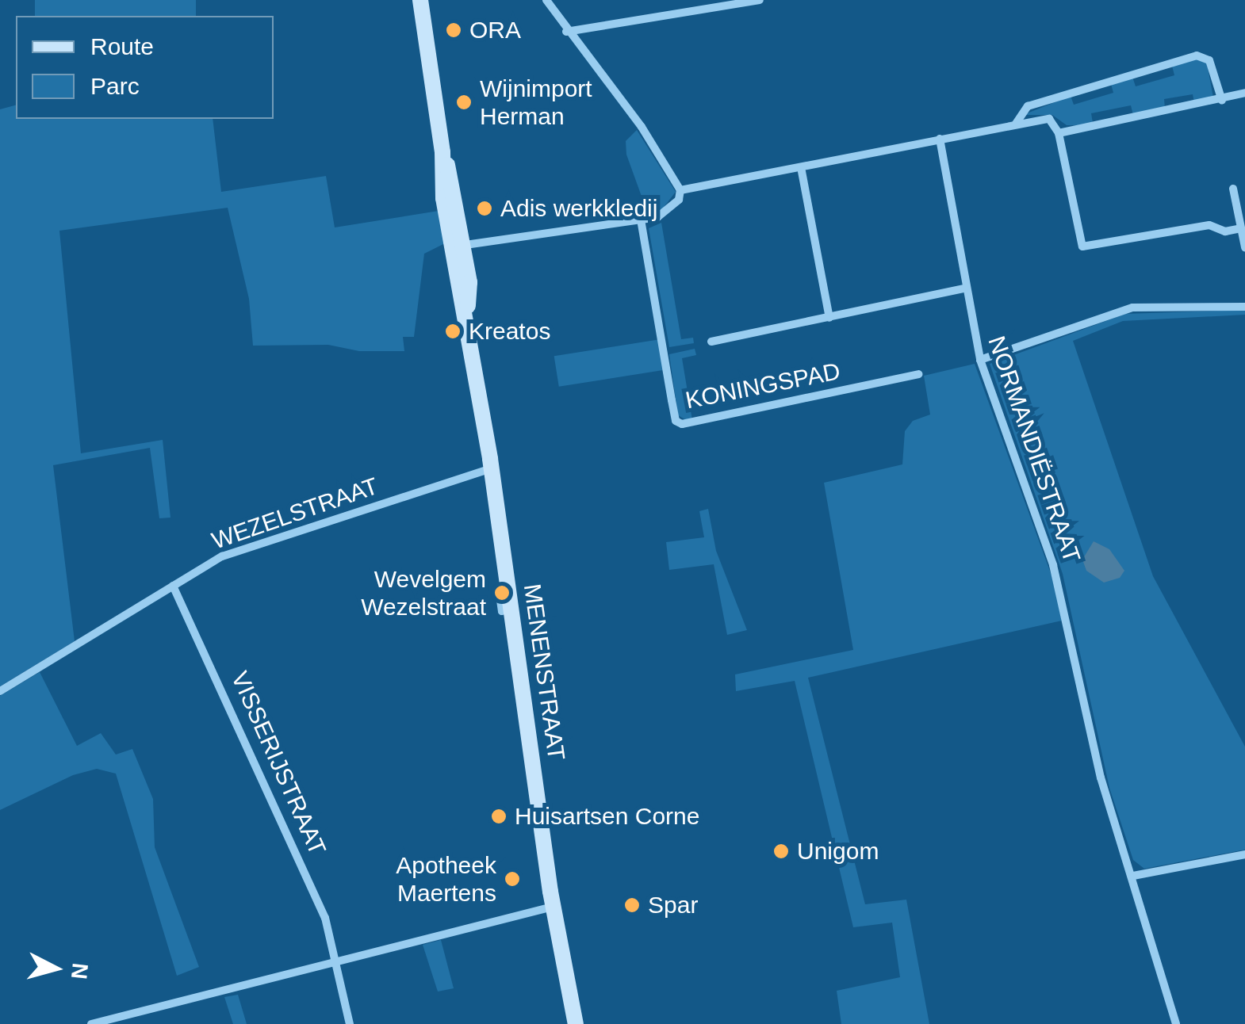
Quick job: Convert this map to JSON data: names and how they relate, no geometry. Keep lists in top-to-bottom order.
{
  "streets": {
    "main road": ["MENENSTRAAT"],
    "street": [
      "KONINGSPAD",
      "NORMANDIËSTRAAT",
      "WEZELSTRAAT",
      "VISSERIJSTRAAT"
    ]
  },
  "crossings": [
    ["WEZELSTRAAT", "MENENSTRAAT"],
    ["WEZELSTRAAT", "VISSERIJSTRAAT"]
  ],
  "places": [
    "ORA",
    "Wijnimport Herman",
    "Adis werkkledij",
    "Kreatos",
    "Wevelgem Wezelstraat",
    "Huisartsen Corne",
    "Unigom",
    "Apotheek Maertens",
    "Spar"
  ],
  "legend": ["Route", "Parc"],
  "north": "right"
}
